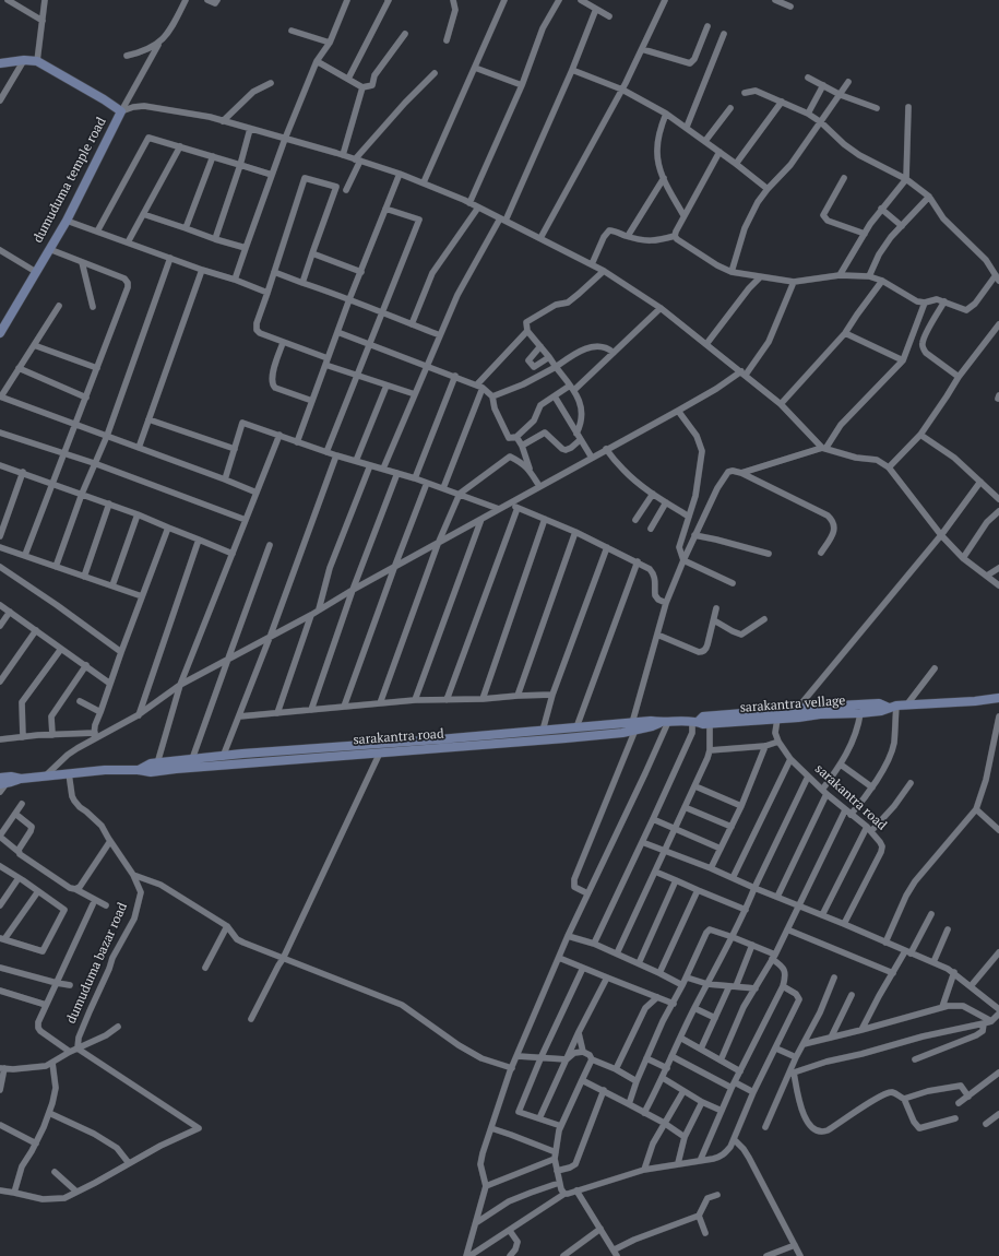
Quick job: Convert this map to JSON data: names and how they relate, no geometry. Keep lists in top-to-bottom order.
{
  "streets": {
    "street": [
      "dumuduma temple road",
      "sarakantra vellage",
      "sarakantra road",
      "dumuduma bazar road"
    ]
  },
  "crossings": [
    ["sarakantra vellage", "sarakantra road"],
    ["sarakantra road", "dumuduma bazar road"]
  ]
}
